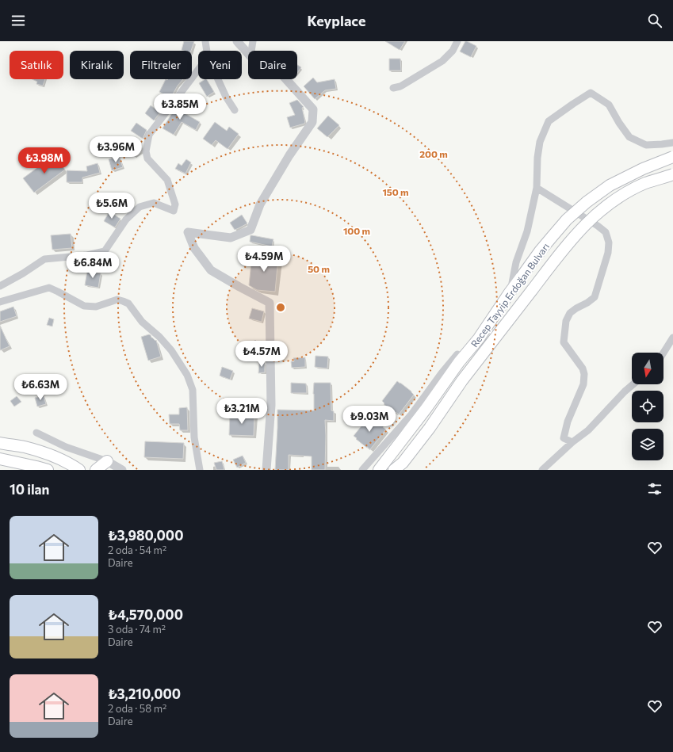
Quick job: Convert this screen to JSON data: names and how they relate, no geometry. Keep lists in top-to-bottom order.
{
  "streets": {
    "main road": ["Recep Tayyip Erdoğan Bulvarı"]
  },
  "north": "bottom",
  "page": {
    "header": "Keyplace",
    "chip": [
      "Satılık",
      "Kiralık",
      "Filtreler",
      "Yeni",
      "Daire"
    ],
    "price": [
      "₺3.85M",
      "₺3.96M",
      "₺3.98M",
      "₺5.6M",
      "₺4.59M",
      "₺6.84M",
      "₺4.57M",
      "₺6.63M",
      "₺3.21M",
      "₺9.03M"
    ],
    "heading": "10 ilan",
    "list": [
      {
        "name": "₺3,980,000",
        "note": "2 oda · 54 m² · Daire"
      },
      {
        "name": "₺4,570,000",
        "note": "3 oda · 74 m² · Daire"
      },
      {
        "name": "₺3,210,000",
        "note": "2 oda · 58 m² · Daire"
      }
    ]
  },
  "rings": [
    "200 m",
    "150 m",
    "100 m",
    "50 m"
  ]
}
